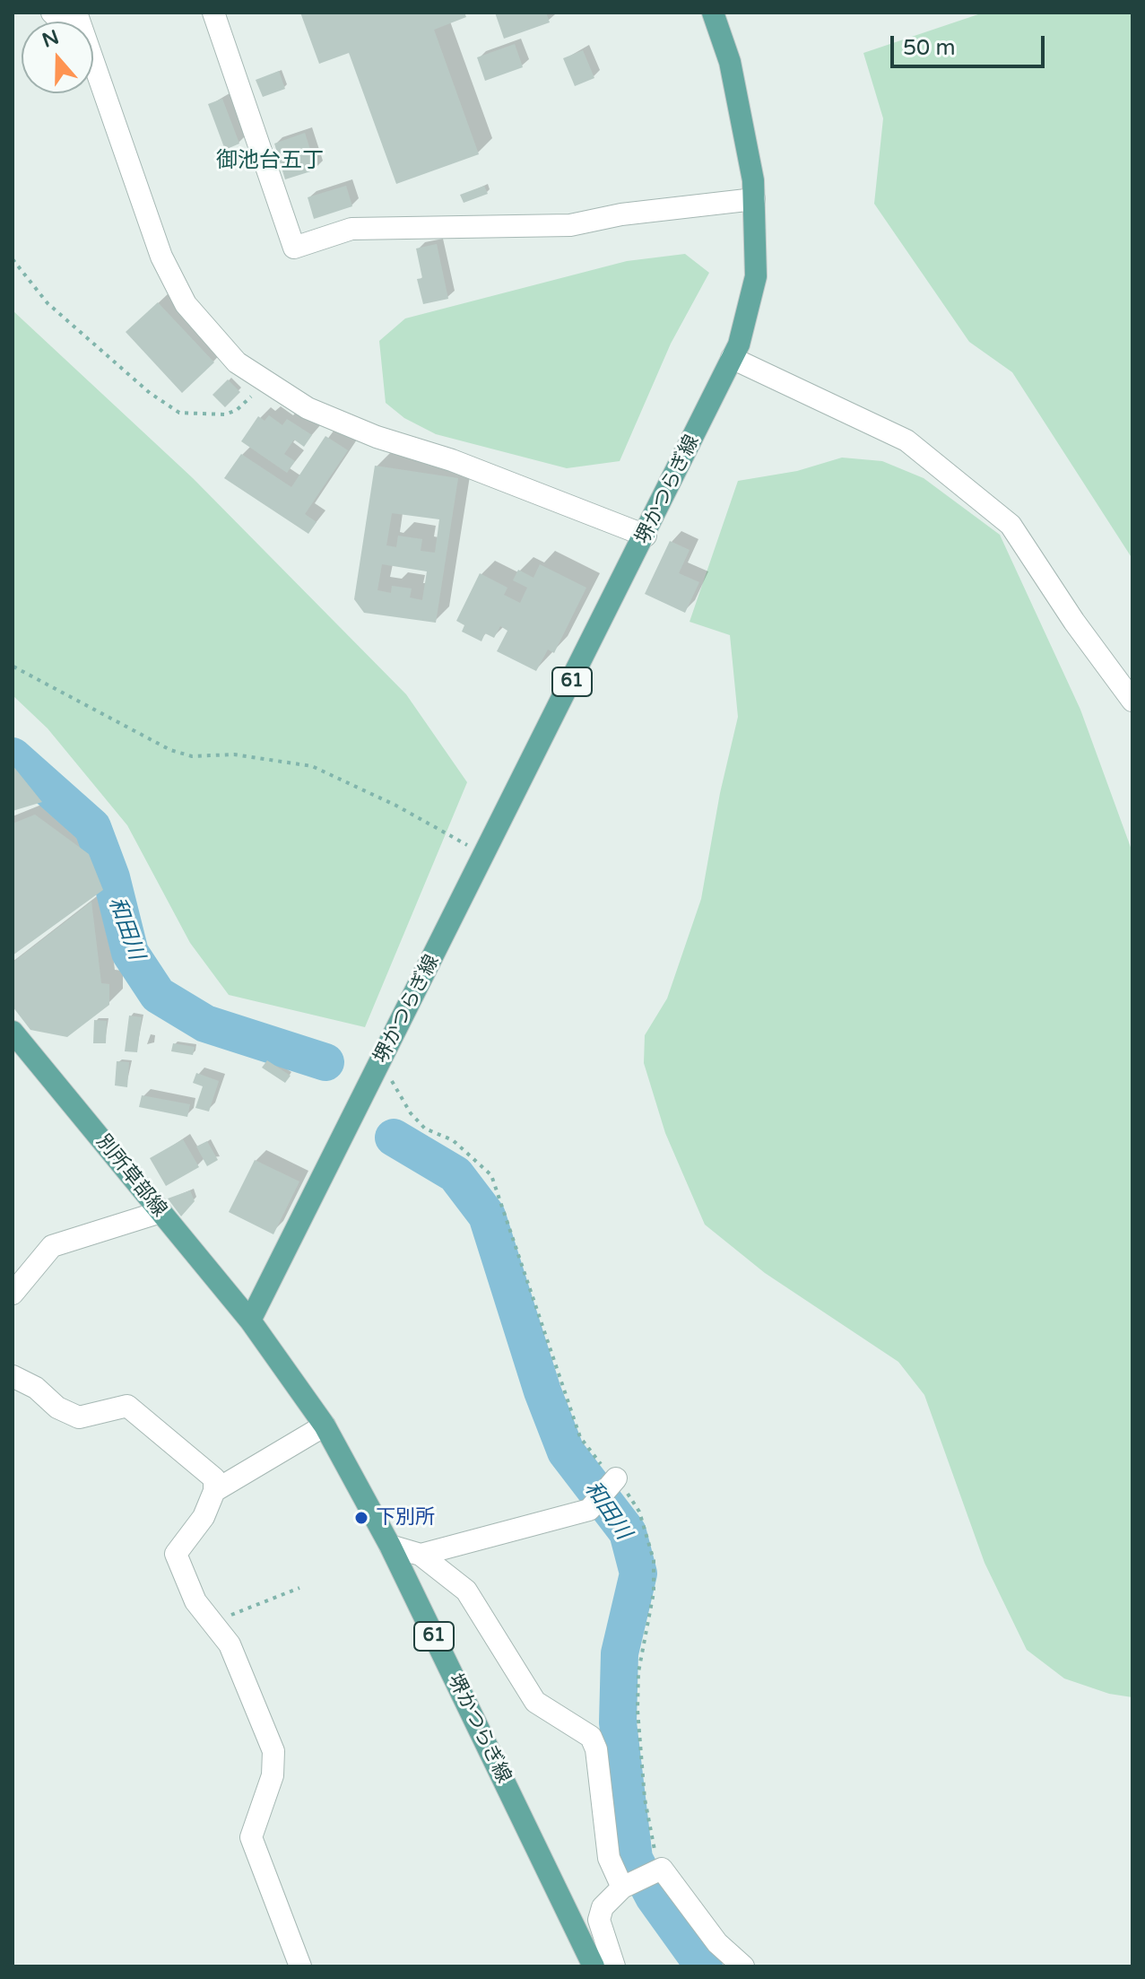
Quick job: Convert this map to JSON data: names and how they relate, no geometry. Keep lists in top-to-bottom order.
{
  "streets": {
    "main road": ["堺かつらぎ線", "61", "別所草部線"]
  },
  "crossings": [
    ["堺かつらぎ線", "別所草部線"]
  ],
  "districts": ["御池台五丁"],
  "water": ["和田川"],
  "places": ["下別所"],
  "scale_bar": "50 m",
  "north": "top"
}
